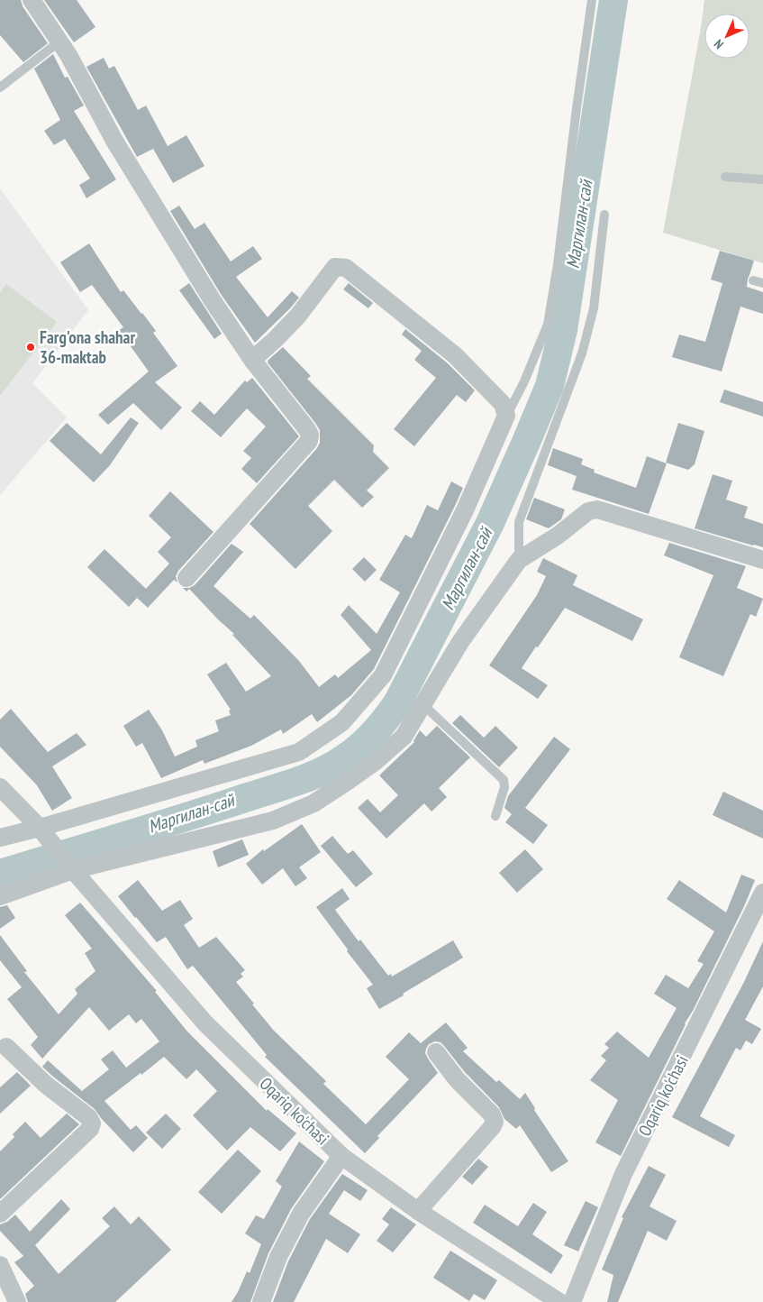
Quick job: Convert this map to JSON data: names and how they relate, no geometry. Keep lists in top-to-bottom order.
{
  "streets": {
    "street": ["Oqariq ko'chasi"]
  },
  "water": ["Маргилан-сай"],
  "places": ["Farg'ona shahar 36-maktab"],
  "north": "bottom left"
}
